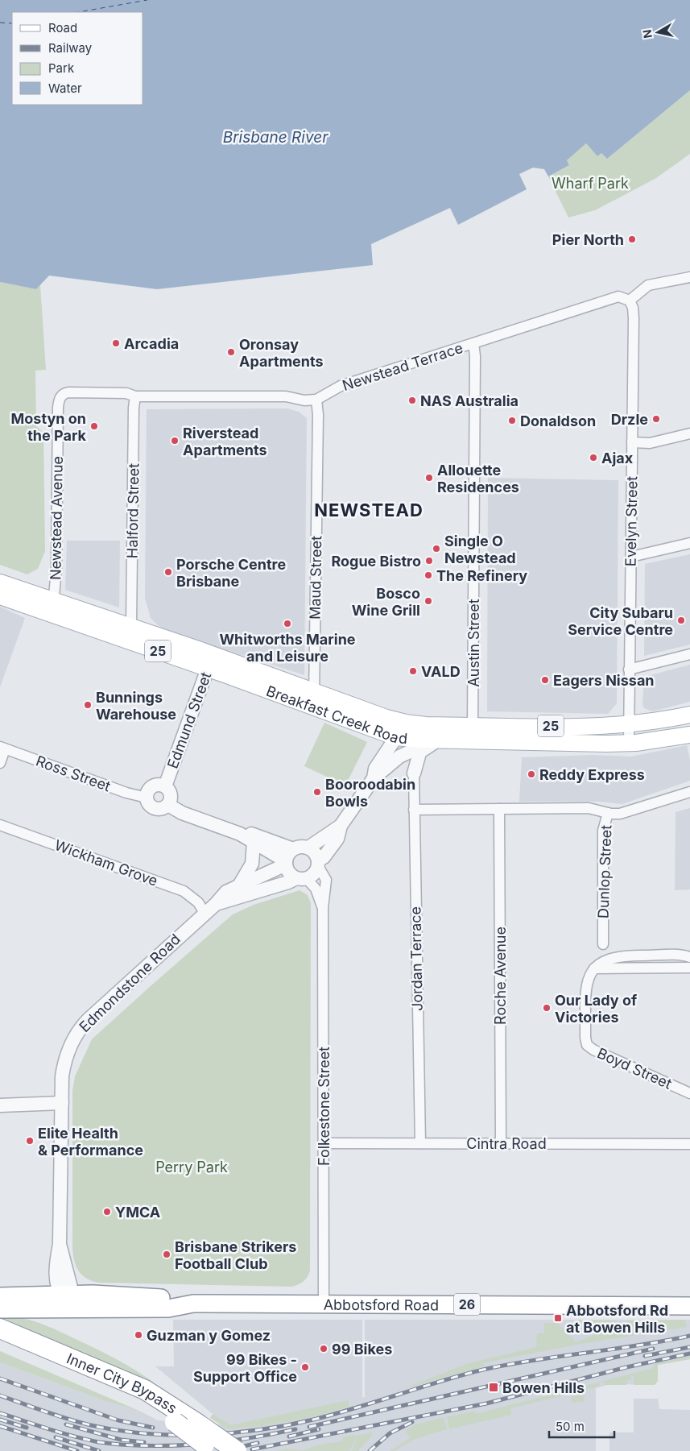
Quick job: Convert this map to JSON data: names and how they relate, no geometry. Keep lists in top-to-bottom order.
{
  "streets": {
    "highway": ["Abbotsford Road", "26", "Inner City Bypass"],
    "main road": ["25", "Breakfast Creek Road"],
    "street": [
      "Newstead Terrace",
      "Halford Street",
      "Newstead Avenue",
      "Evelyn Street",
      "Maud Street",
      "Austin Street",
      "Edmund Street",
      "Ross Street",
      "Wickham Grove",
      "Dunlop Street",
      "Jordan Terrace",
      "Roche Avenue",
      "Edmondstone Road",
      "Boyd Street",
      "Folkestone Street",
      "Cintra Road"
    ]
  },
  "crossings": [
    ["Newstead Terrace", "Evelyn Street"],
    ["Newstead Terrace", "Maud Street"],
    ["Newstead Terrace", "Austin Street"],
    ["Halford Street", "Newstead Avenue"],
    ["Halford Street", "Breakfast Creek Road"],
    ["Newstead Avenue", "Breakfast Creek Road"],
    ["Evelyn Street", "Breakfast Creek Road"],
    ["Maud Street", "Breakfast Creek Road"],
    ["Austin Street", "Breakfast Creek Road"],
    ["Breakfast Creek Road", "Edmund Street"],
    ["Edmund Street", "Ross Street"],
    ["Wickham Grove", "Edmondstone Road"],
    ["Jordan Terrace", "Cintra Road"],
    ["Roche Avenue", "Cintra Road"],
    ["Edmondstone Road", "Folkestone Street"],
    ["Edmondstone Road", "Abbotsford Road"],
    ["Folkestone Street", "Cintra Road"],
    ["Folkestone Street", "Abbotsford Road"]
  ],
  "districts": ["NEWSTEAD"],
  "water": ["Brisbane River"],
  "parks": ["Wharf Park", "Perry Park"],
  "places": {
    "other": [
      "Pier North",
      "Arcadia",
      "Oronsay Apartments",
      "NAS Australia",
      "Drzle",
      "Donaldson",
      "Mostyn on the Park",
      "Riverstead Apartments",
      "Ajax",
      "Allouette Residences",
      "Single O Newstead",
      "Rogue Bistro",
      "Porsche Centre Brisbane",
      "The Refinery",
      "Bosco Wine Grill",
      "City Subaru Service Centre",
      "Whitworths Marine and Leisure",
      "VALD",
      "Eagers Nissan",
      "Bunnings Warehouse",
      "Reddy Express",
      "Booroodabin Bowls",
      "Our Lady of Victories",
      "Elite Health & Performance",
      "YMCA",
      "Brisbane Strikers Football Club",
      "Guzman y Gomez",
      "99 Bikes",
      "99 Bikes - Support Office"
    ],
    "transit": ["Abbotsford Rd at Bowen Hills", "Bowen Hills"]
  },
  "legend": [
    "Road",
    "Railway",
    "Park",
    "Water"
  ],
  "scale_bar": "50 m",
  "north": "left"
}
